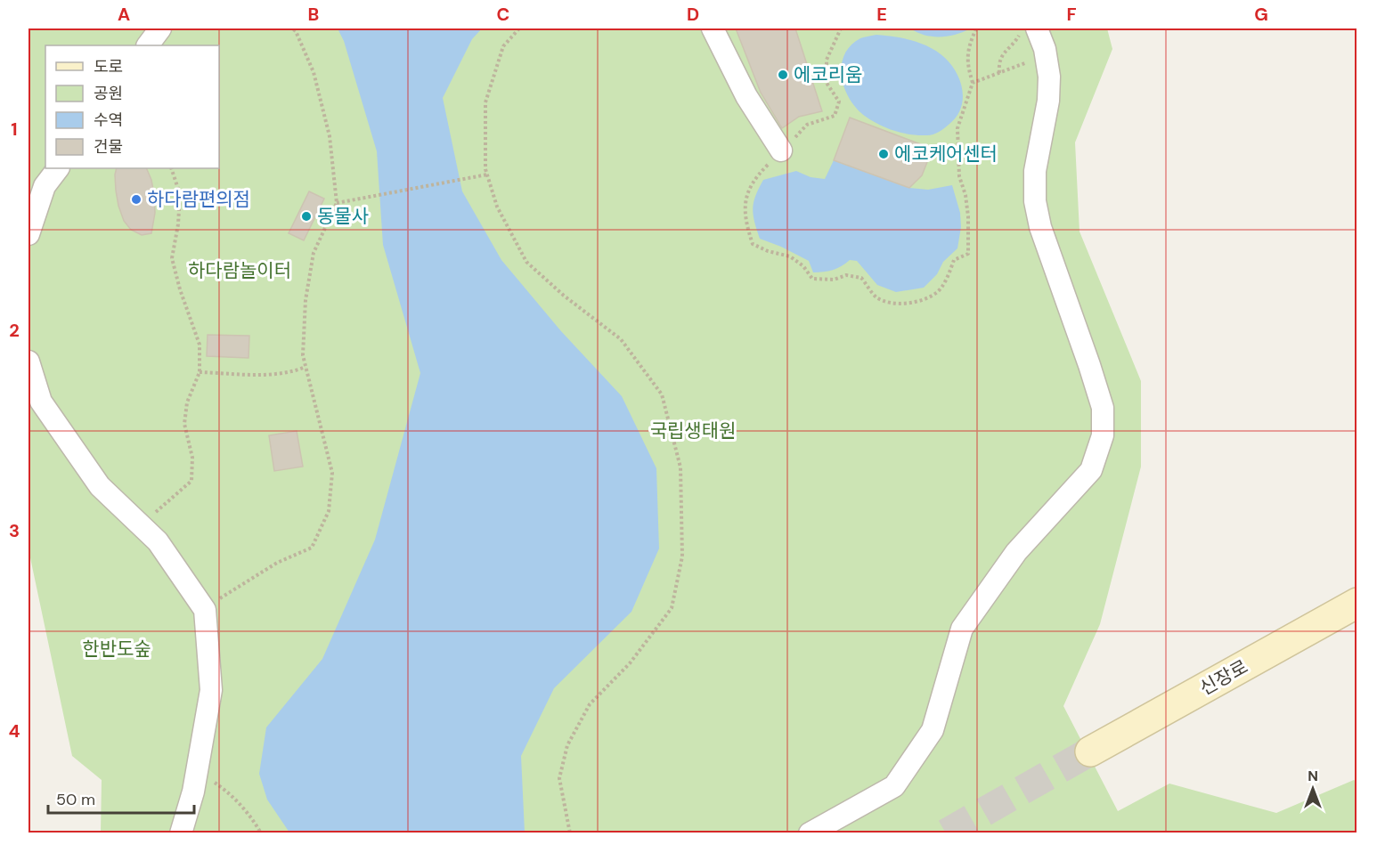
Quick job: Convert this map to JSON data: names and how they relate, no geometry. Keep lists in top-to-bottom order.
{
  "streets": {
    "street": ["신장로"]
  },
  "parks": ["하다람놀이터", "국립생태원", "한반도숲"],
  "places": [
    "에코리움",
    "에코케어센터",
    "하다람편의점",
    "동물사"
  ],
  "legend": [
    "도로",
    "공원",
    "수역",
    "건물"
  ],
  "scale_bar": "50 m",
  "north": "top",
  "grid": {
    "columns": [
      "A",
      "B",
      "C",
      "D",
      "E",
      "F",
      "G"
    ],
    "rows": [
      "1",
      "2",
      "3",
      "4"
    ]
  }
}
